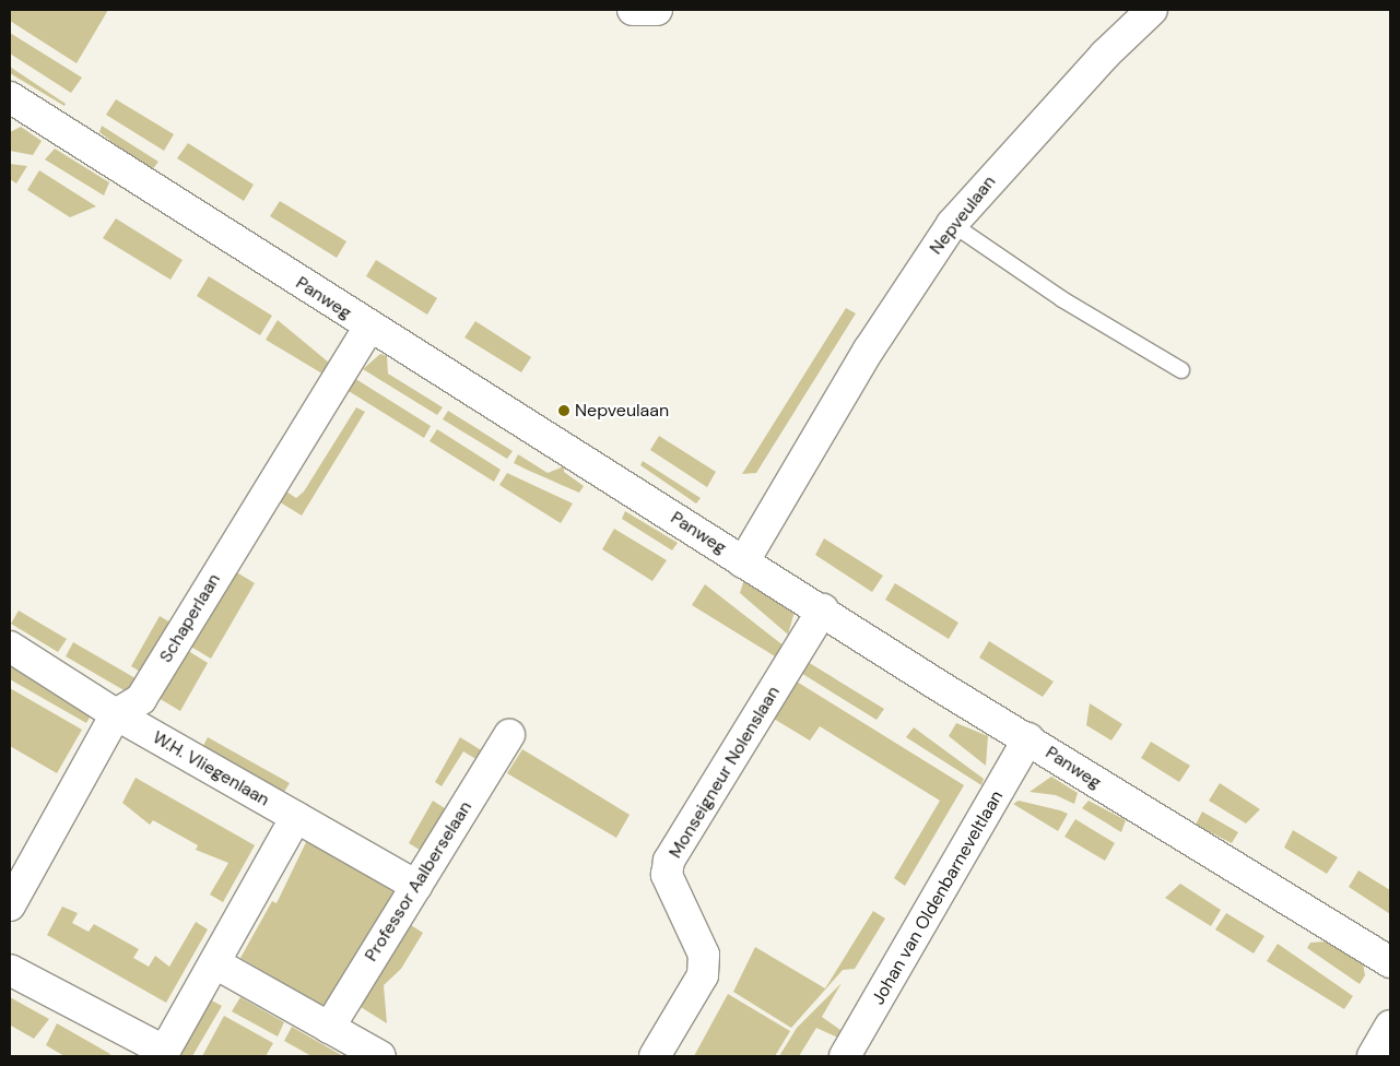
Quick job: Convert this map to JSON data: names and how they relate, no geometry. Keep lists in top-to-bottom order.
{
  "streets": {
    "street": [
      "Nepveulaan",
      "Panweg",
      "Schaperlaan",
      "W.H. Vliegenlaan",
      "Monseigneur Nolenslaan",
      "Professor Aalberselaan",
      "Johan van Oldenbarneveltlaan"
    ]
  },
  "crossings": [
    ["Nepveulaan", "Panweg"],
    ["Panweg", "Schaperlaan"],
    ["Panweg", "Monseigneur Nolenslaan"],
    ["Panweg", "Johan van Oldenbarneveltlaan"],
    ["Schaperlaan", "W.H. Vliegenlaan"],
    ["W.H. Vliegenlaan", "Professor Aalberselaan"]
  ],
  "places": ["Nepveulaan"]
}
